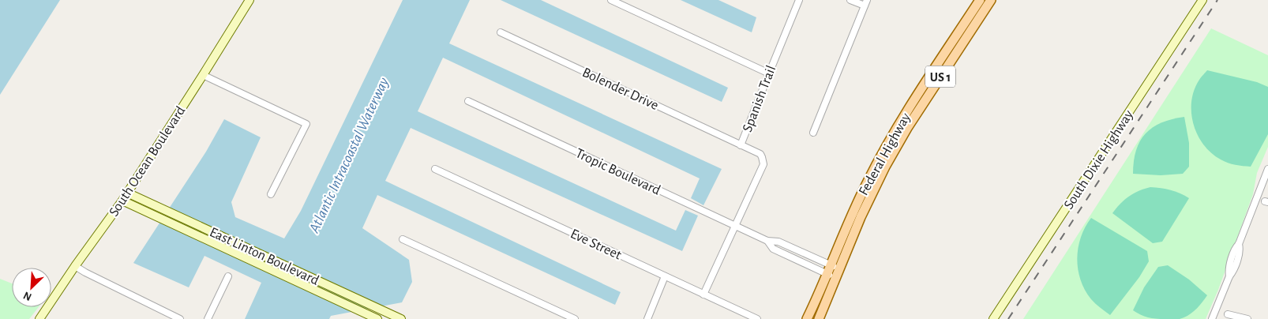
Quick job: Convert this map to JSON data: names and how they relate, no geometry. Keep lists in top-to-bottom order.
{
  "streets": {
    "main road": [
      "US 1",
      "Federal Highway",
      "South Dixie Highway",
      "South Ocean Boulevard",
      "East Linton Boulevard"
    ],
    "street": [
      "Bolender Drive",
      "Spanish Trail",
      "Tropic Boulevard",
      "Eve Street"
    ]
  },
  "crossings": [
    ["Bolender Drive", "Spanish Trail"],
    ["Spanish Trail", "Tropic Boulevard"],
    ["Spanish Trail", "Eve Street"],
    ["Federal Highway", "Tropic Boulevard"],
    ["South Ocean Boulevard", "East Linton Boulevard"]
  ],
  "water": ["Atlantic Intracoastal Waterway"],
  "north": "bottom left"
}
